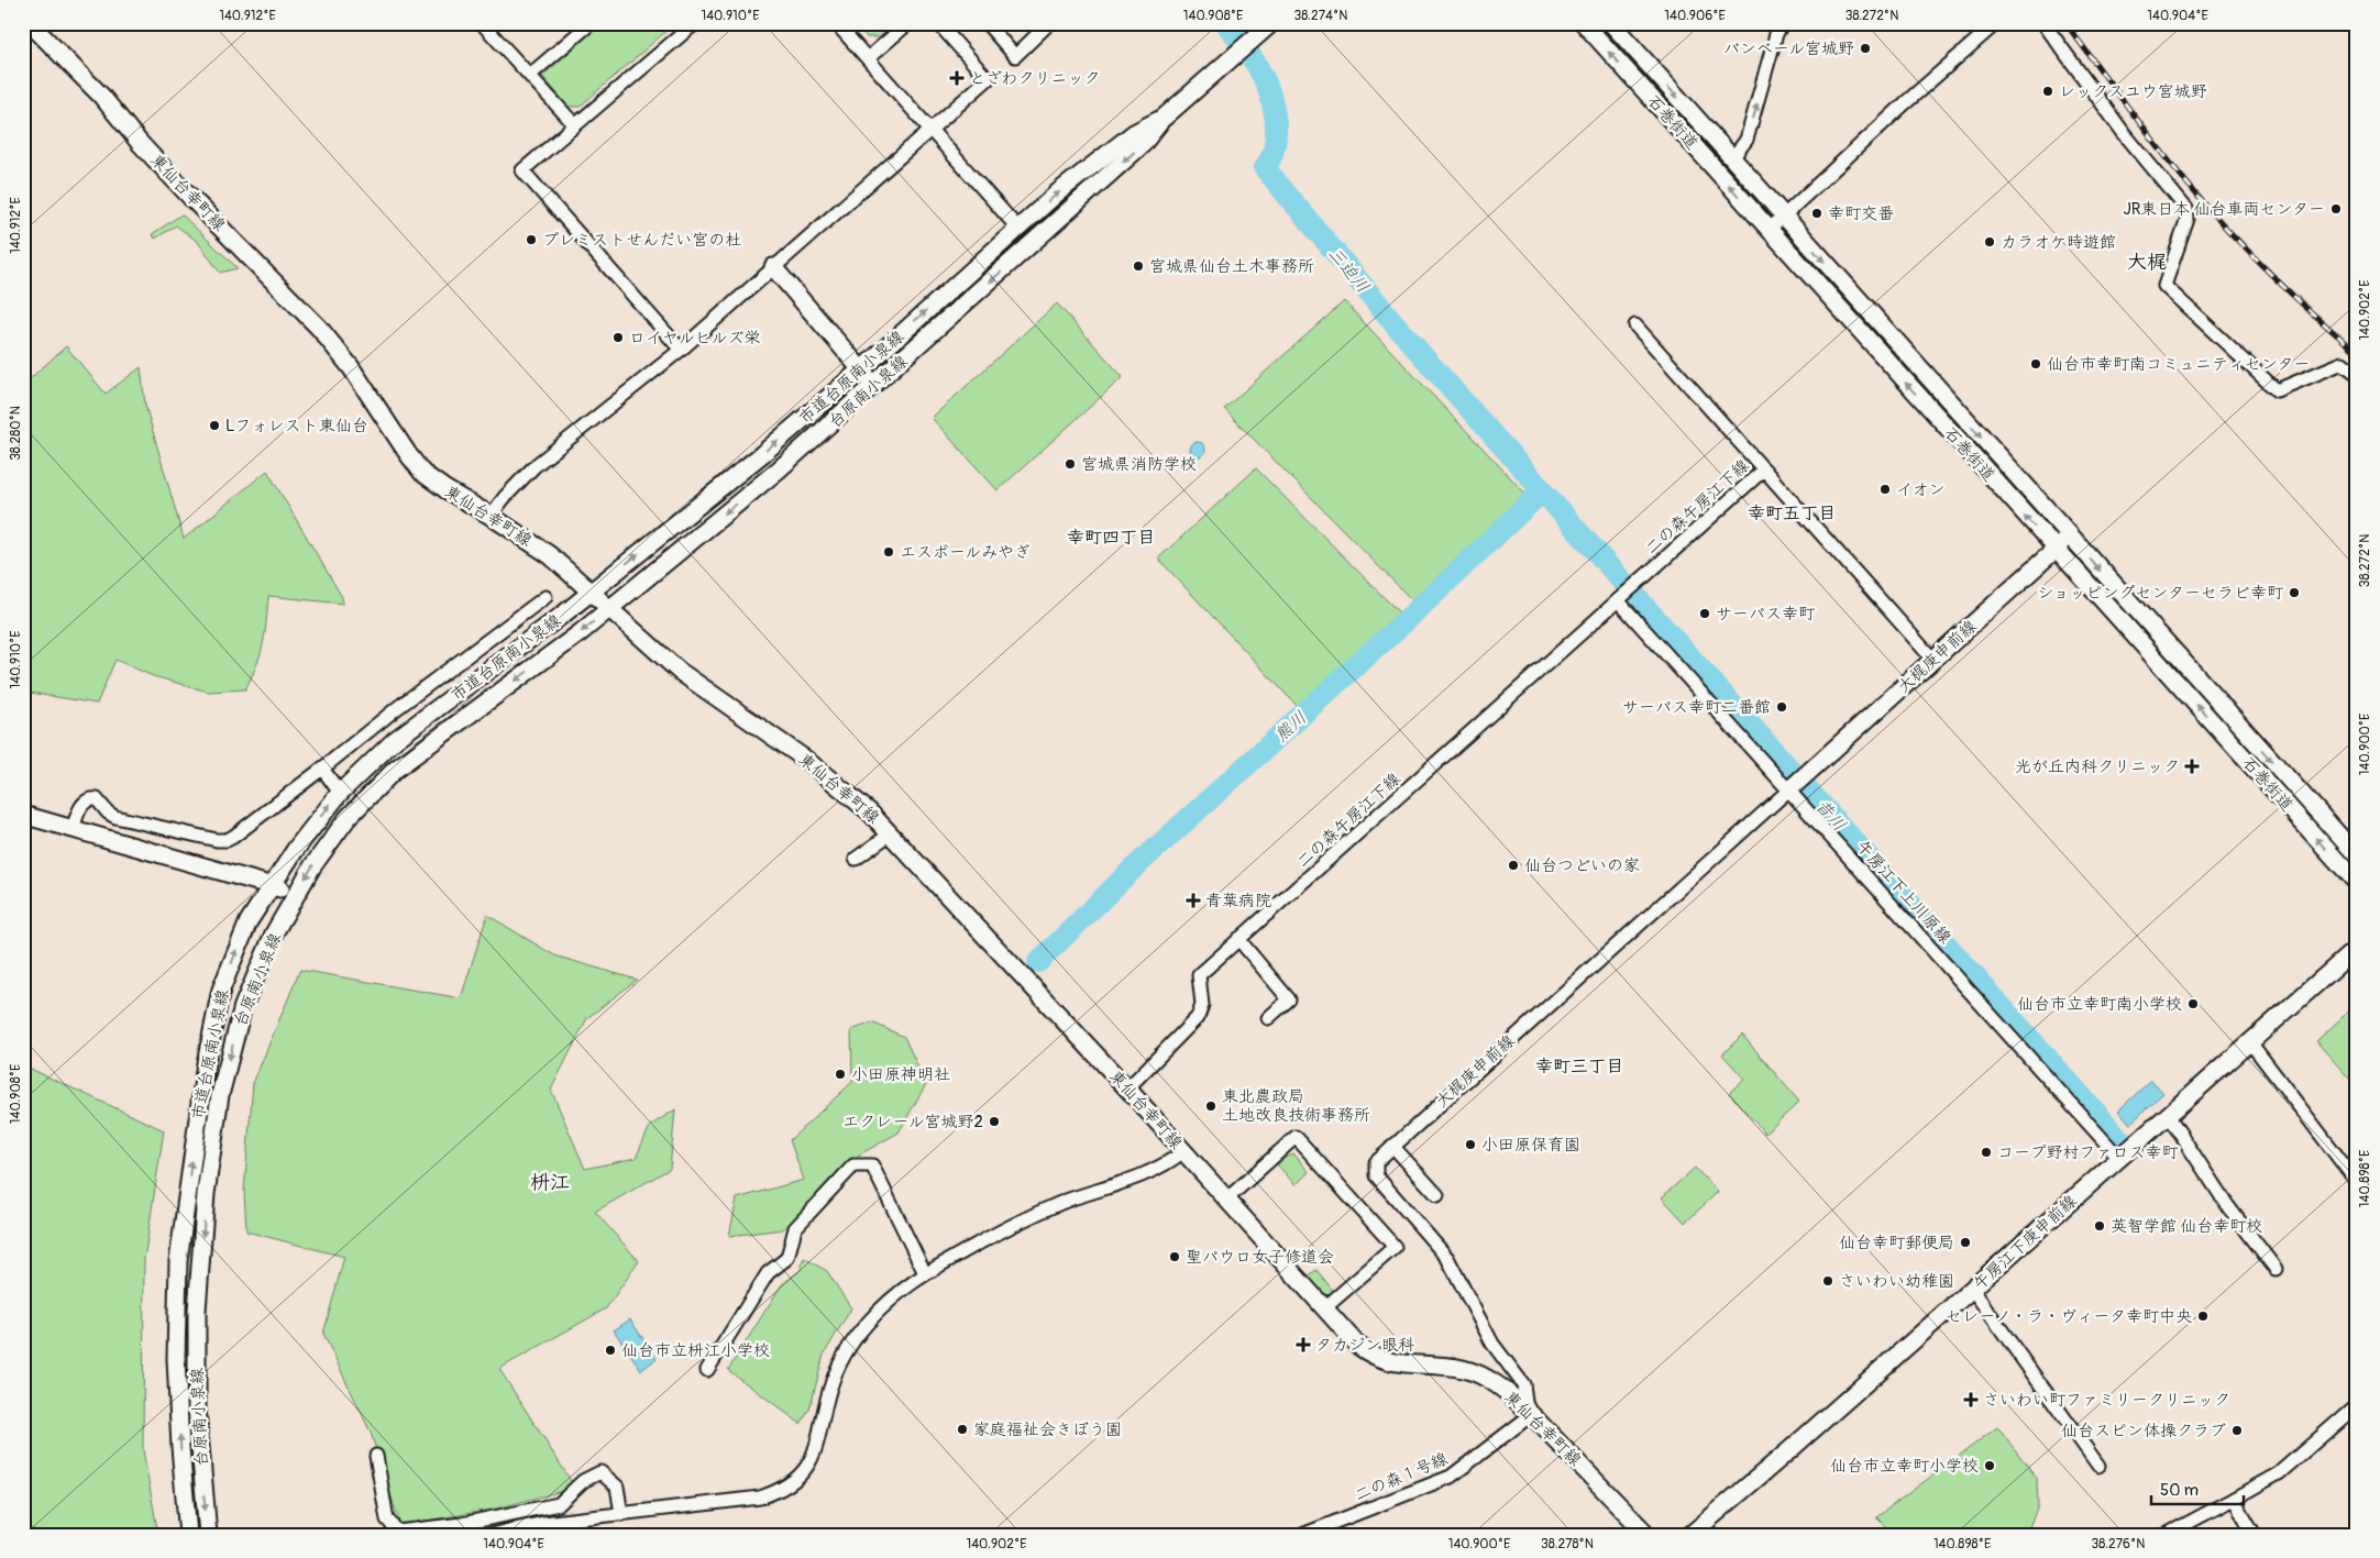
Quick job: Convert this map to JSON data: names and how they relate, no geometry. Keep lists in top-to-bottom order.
{
  "streets": {
    "street": [
      "石巻街道",
      "東仙台幸町線",
      "市道台原南小泉線",
      "台原南小泉線",
      "二の森午房江下線",
      "大梶庚申前線",
      "午房江下上川原線",
      "午房江下庚申前線",
      "二の森１号線"
    ]
  },
  "crossings": [
    ["石巻街道", "大梶庚申前線"],
    ["東仙台幸町線", "市道台原南小泉線"],
    ["東仙台幸町線", "台原南小泉線"],
    ["東仙台幸町線", "二の森午房江下線"],
    ["東仙台幸町線", "大梶庚申前線"],
    ["東仙台幸町線", "二の森１号線"],
    ["市道台原南小泉線", "台原南小泉線"],
    ["二の森午房江下線", "大梶庚申前線"],
    ["二の森午房江下線", "午房江下上川原線"],
    ["大梶庚申前線", "午房江下上川原線"],
    ["大梶庚申前線", "二の森１号線"],
    ["午房江下上川原線", "午房江下庚申前線"]
  ],
  "one_way": ["台原南小泉線"],
  "districts": [
    "大梶",
    "幸町五丁目",
    "幸町四丁目",
    "幸町三丁目",
    "枡江"
  ],
  "water": ["三迫川", "熊川", "昔川"],
  "places": {
    "other": [
      "バンベール宮城野",
      "レックスユウ宮城野",
      "JR東日本 仙台車両センター",
      "幸町交番",
      "プレミストせんだい宮の杜",
      "カラオケ時遊館",
      "宮城県仙台土木事務所",
      "ロイヤルヒルズ栄",
      "仙台市幸町南コミュニティセンター",
      "Lフォレスト東仙台",
      "宮城県消防学校",
      "イオン",
      "エスポールみやぎ",
      "ショッピングセンターセラビ幸町",
      "サーパス幸町",
      "サーパス幸町二番館",
      "仙台つどいの家",
      "仙台市立幸町南小学校",
      "小田原神明社",
      "東北農政局 土地改良技術事務所",
      "エクレール宮城野2",
      "小田原保育園",
      "コープ野村ファロス幸町",
      "英智学館 仙台幸町校",
      "仙台幸町郵便局",
      "聖パウロ女子修道会",
      "さいわい幼稚園",
      "セレーノ・ラ・ヴィータ幸町中央",
      "仙台市立枡江小学校",
      "家庭福祉会きぼう園",
      "仙台スピン体操クラブ",
      "仙台市立幸町小学校"
    ],
    "health": [
      "とざわクリニック",
      "光が丘内科クリニック",
      "青葉病院",
      "タカジン眼科",
      "さいわい町ファミリークリニック"
    ]
  },
  "scale_bar": "50 m",
  "coordinates": [
    "140.912°E",
    "140.910°E",
    "140.908°E",
    "38.274°N",
    "140.906°E",
    "38.272°N",
    "140.904°E",
    "140.902°E",
    "38.280°N",
    "140.900°E",
    "140.898°E",
    "38.278°N",
    "38.276°N"
  ]
}
